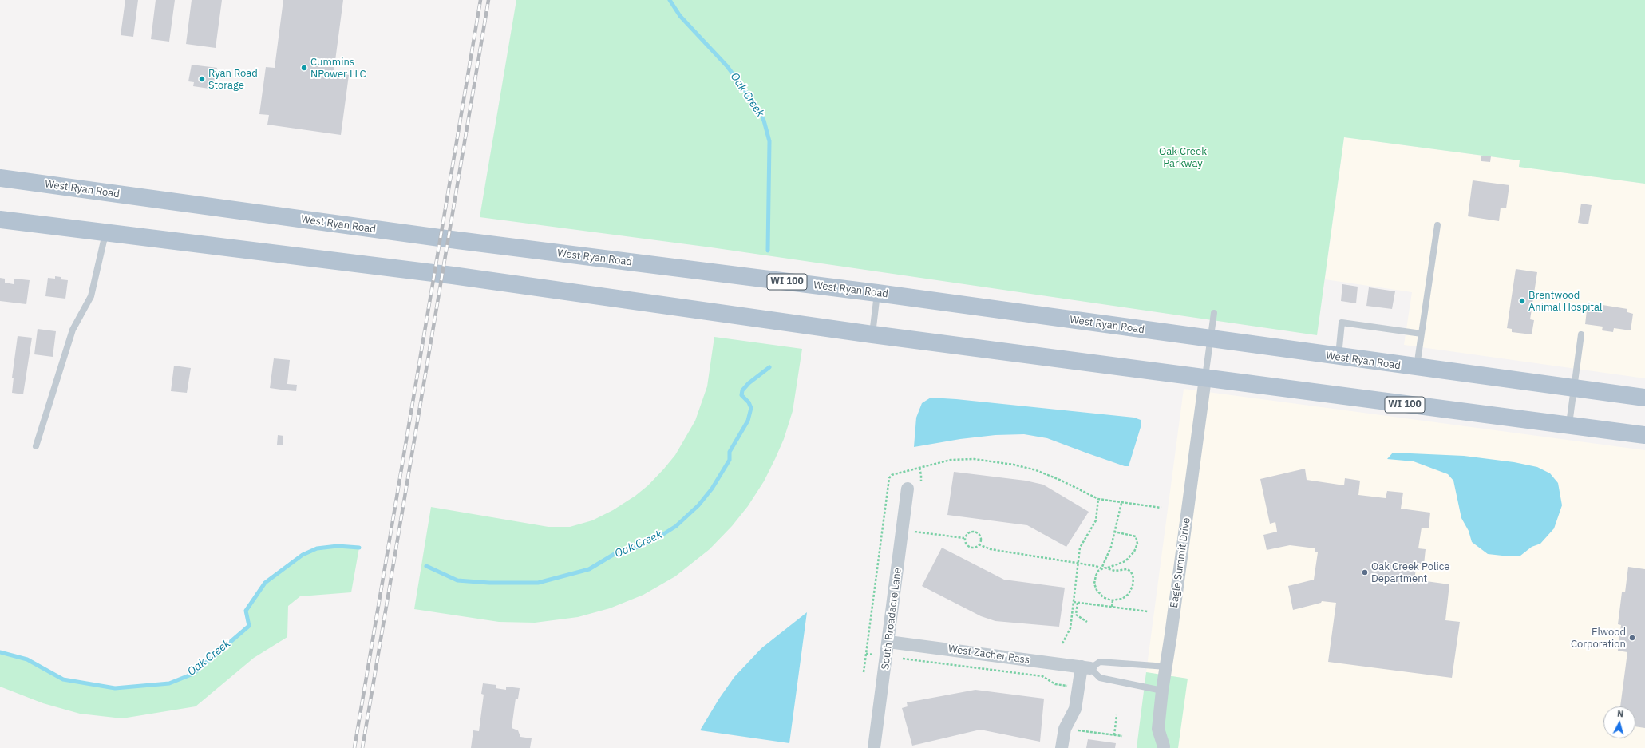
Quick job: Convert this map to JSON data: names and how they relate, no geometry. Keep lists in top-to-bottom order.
{
  "streets": {
    "main road": ["West Ryan Road", "WI 100"],
    "street": ["Eagle Summit Drive", "South Broadacre Lane", "West Zacher Pass"]
  },
  "crossings": [
    ["WI 100", "Eagle Summit Drive"],
    ["South Broadacre Lane", "West Zacher Pass"]
  ],
  "water": ["Oak Creek"],
  "parks": ["Oak Creek Parkway"],
  "places": [
    "Cummins NPower LLC",
    "Ryan Road Storage",
    "Brentwood Animal Hospital",
    "Oak Creek Police Department",
    "Elwood Corporation"
  ],
  "north": "top"
}
